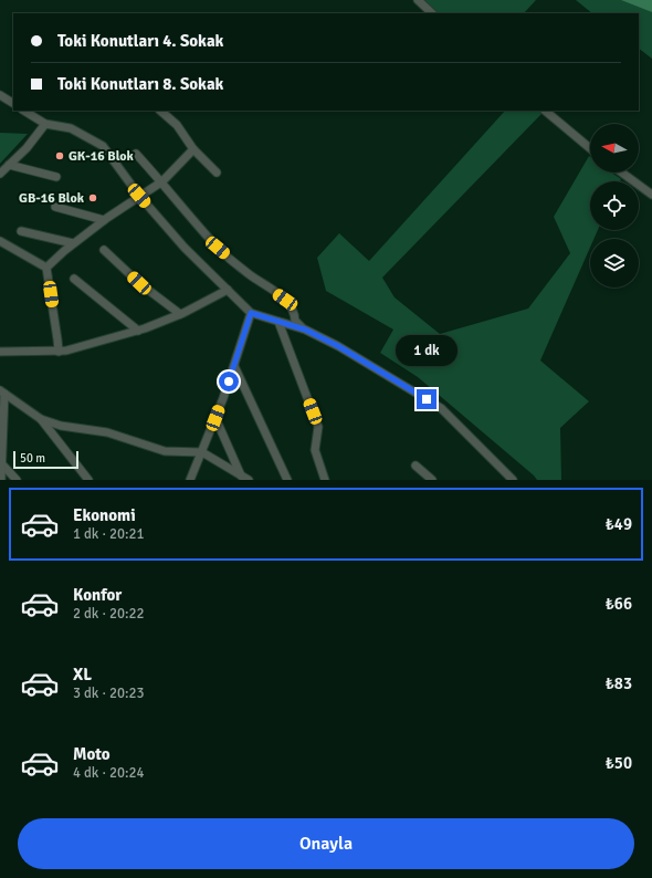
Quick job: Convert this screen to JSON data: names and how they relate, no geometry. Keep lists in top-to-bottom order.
{
  "places": ["GK-16 Blok", "GB-16 Blok"],
  "scale_bar": "50 m",
  "north": "left",
  "page": {
    "banner": ["Toki Konutları 4. Sokak", "Toki Konutları 8. Sokak"],
    "bubble": "1 dk",
    "scale": "50 m",
    "list": [
      {
        "name": "Ekonomi",
        "note": "1 dk · 20:21",
        "value": "₺49"
      },
      {
        "name": "Konfor",
        "note": "2 dk · 20:22",
        "value": "₺66"
      },
      {
        "name": "XL",
        "note": "3 dk · 20:23",
        "value": "₺83"
      },
      {
        "name": "Moto",
        "note": "4 dk · 20:24",
        "value": "₺50"
      }
    ],
    "buttons": "Onayla"
  }
}
